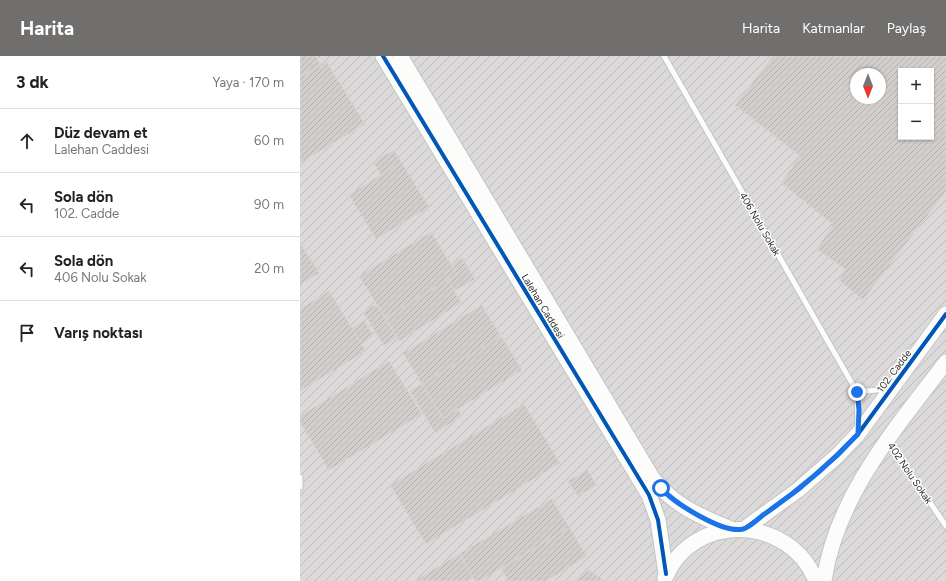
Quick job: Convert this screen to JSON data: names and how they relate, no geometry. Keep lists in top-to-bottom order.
{
  "streets": {
    "street": ["Lalehan Caddesi", "102. Cadde"],
    "lane": ["406 Nolu Sokak", "402 Nolu Sokak"]
  },
  "crossings": [
    ["406 Nolu Sokak", "102. Cadde"],
    ["Lalehan Caddesi", "102. Cadde"]
  ],
  "north": "bottom",
  "page": {
    "header": "Harita",
    "nav": ["Harita", "Katmanlar", "Paylaş"],
    "heading": ["3 dk", "Yaya · 170 m"],
    "map_buttons": ["+", "−"],
    "list": [
      ["Düz devam et", "Lalehan Caddesi", "60 m"],
      ["Sola dön", "102. Cadde", "90 m"],
      ["Sola dön", "406 Nolu Sokak", "20 m"],
      "Varış noktası"
    ]
  }
}
